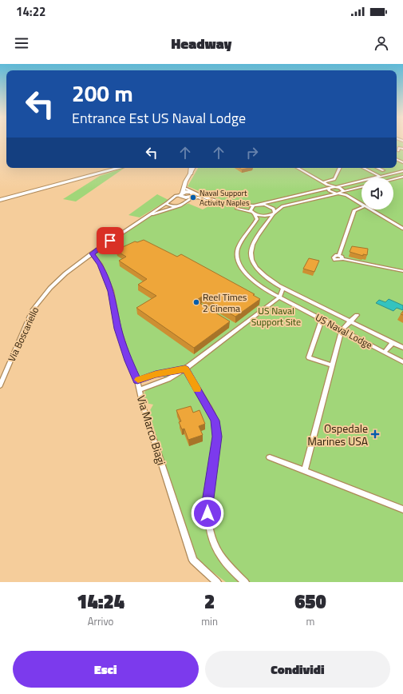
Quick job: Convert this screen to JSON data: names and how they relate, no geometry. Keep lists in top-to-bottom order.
{
  "streets": {
    "street": ["US Naval Lodge", "Via Boscariello", "Via Marco Biagi"]
  },
  "crossings": [
    ["Via Boscariello", "Via Marco Biagi"]
  ],
  "parks": ["US Naval Support Site"],
  "places": {
    "other": ["Naval Support Activity Naples", "Reel Times 2 Cinema"],
    "health": ["Ospedale Marines USA"]
  },
  "page": {
    "status": "14:22",
    "header": "Headway",
    "turn": ["200 m", "Entrance Est US Naval Lodge"],
    "eta": [
      "14:24",
      "Arrivo",
      "2",
      "min",
      "650",
      "m"
    ],
    "buttons": ["Esci", "Condividi"]
  }
}
